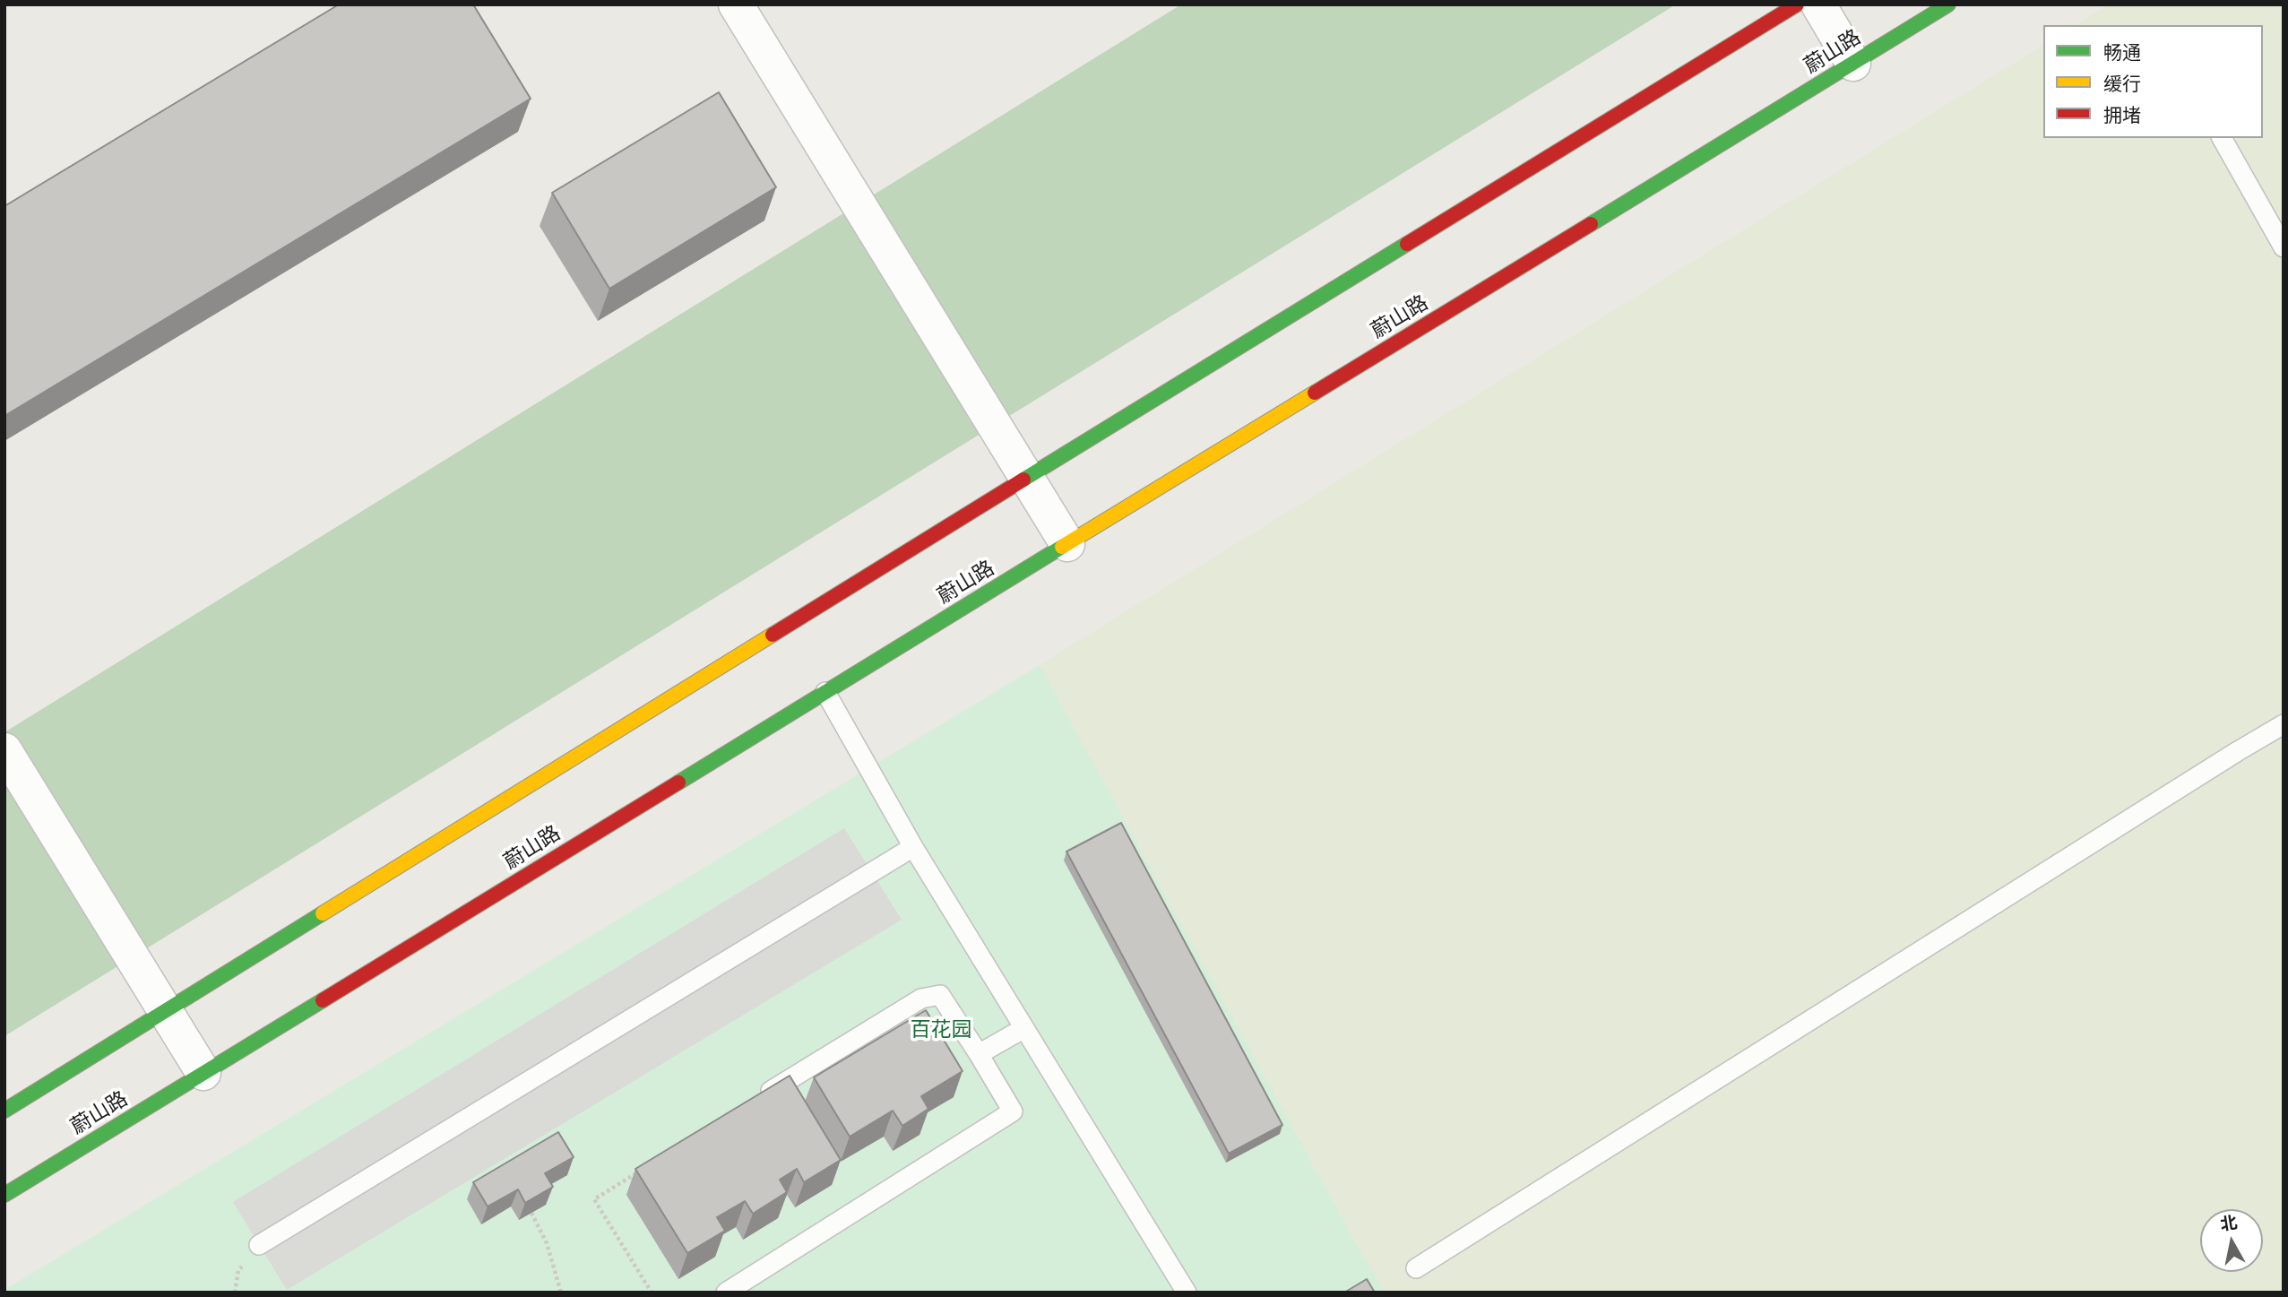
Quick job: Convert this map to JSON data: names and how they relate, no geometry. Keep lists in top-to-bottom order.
{
  "streets": {
    "main road": ["蔚山路"]
  },
  "parks": ["百花园"],
  "legend": ["畅通", "缓行", "拥堵"],
  "north": "top"
}
